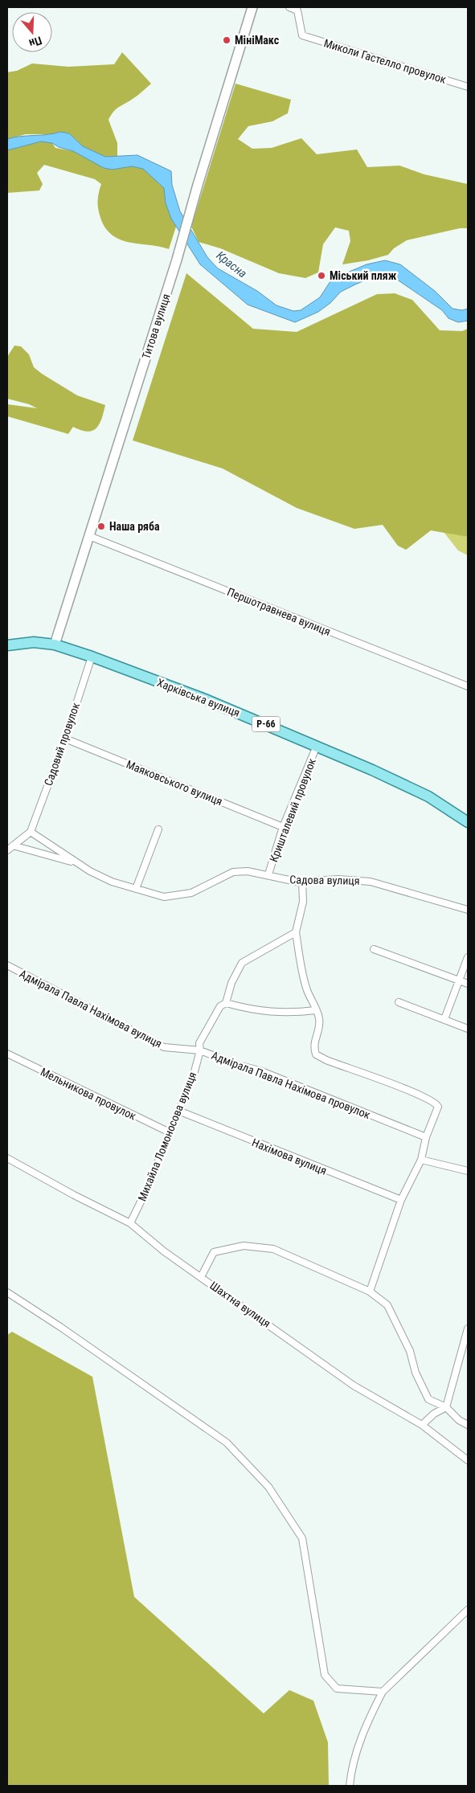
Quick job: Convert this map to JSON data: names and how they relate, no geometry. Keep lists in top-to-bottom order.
{
  "streets": {
    "main road": ["Харківська вулиця", "Р-66"],
    "street": [
      "Миколи Гастелло провулок",
      "Титова вулиця",
      "Першотравнева вулиця",
      "Садовий провулок",
      "Маяковського вулиця",
      "Кришталевий провулок",
      "Садова вулиця",
      "Адмірала Павла Нахімова вулиця",
      "Адмірала Павла Нахімова провулок",
      "Мельникова провулок",
      "Михайла Ломоносова вулиця",
      "Нахімова вулиця",
      "Шахтна вулиця"
    ]
  },
  "crossings": [
    ["Титова вулиця", "Першотравнева вулиця"],
    ["Титова вулиця", "Харківська вулиця"],
    ["Титова вулиця", "Р-66"],
    ["Харківська вулиця", "Р-66"],
    ["Харківська вулиця", "Садовий провулок"],
    ["Харківська вулиця", "Кришталевий провулок"],
    ["Садовий провулок", "Маяковського вулиця"],
    ["Садовий провулок", "Садова вулиця"],
    ["Маяковського вулиця", "Кришталевий провулок"],
    ["Кришталевий провулок", "Садова вулиця"],
    ["Адмірала Павла Нахімова вулиця", "Адмірала Павла Нахімова провулок"],
    ["Адмірала Павла Нахімова вулиця", "Михайла Ломоносова вулиця"],
    ["Адмірала Павла Нахімова провулок", "Михайла Ломоносова вулиця"],
    ["Мельникова провулок", "Михайла Ломоносова вулиця"],
    ["Михайла Ломоносова вулиця", "Нахімова вулиця"],
    ["Михайла Ломоносова вулиця", "Шахтна вулиця"]
  ],
  "water": ["Красна"],
  "places": ["МініМакс", "Міський пляж", "Наша ряба"],
  "north": "bottom"
}
